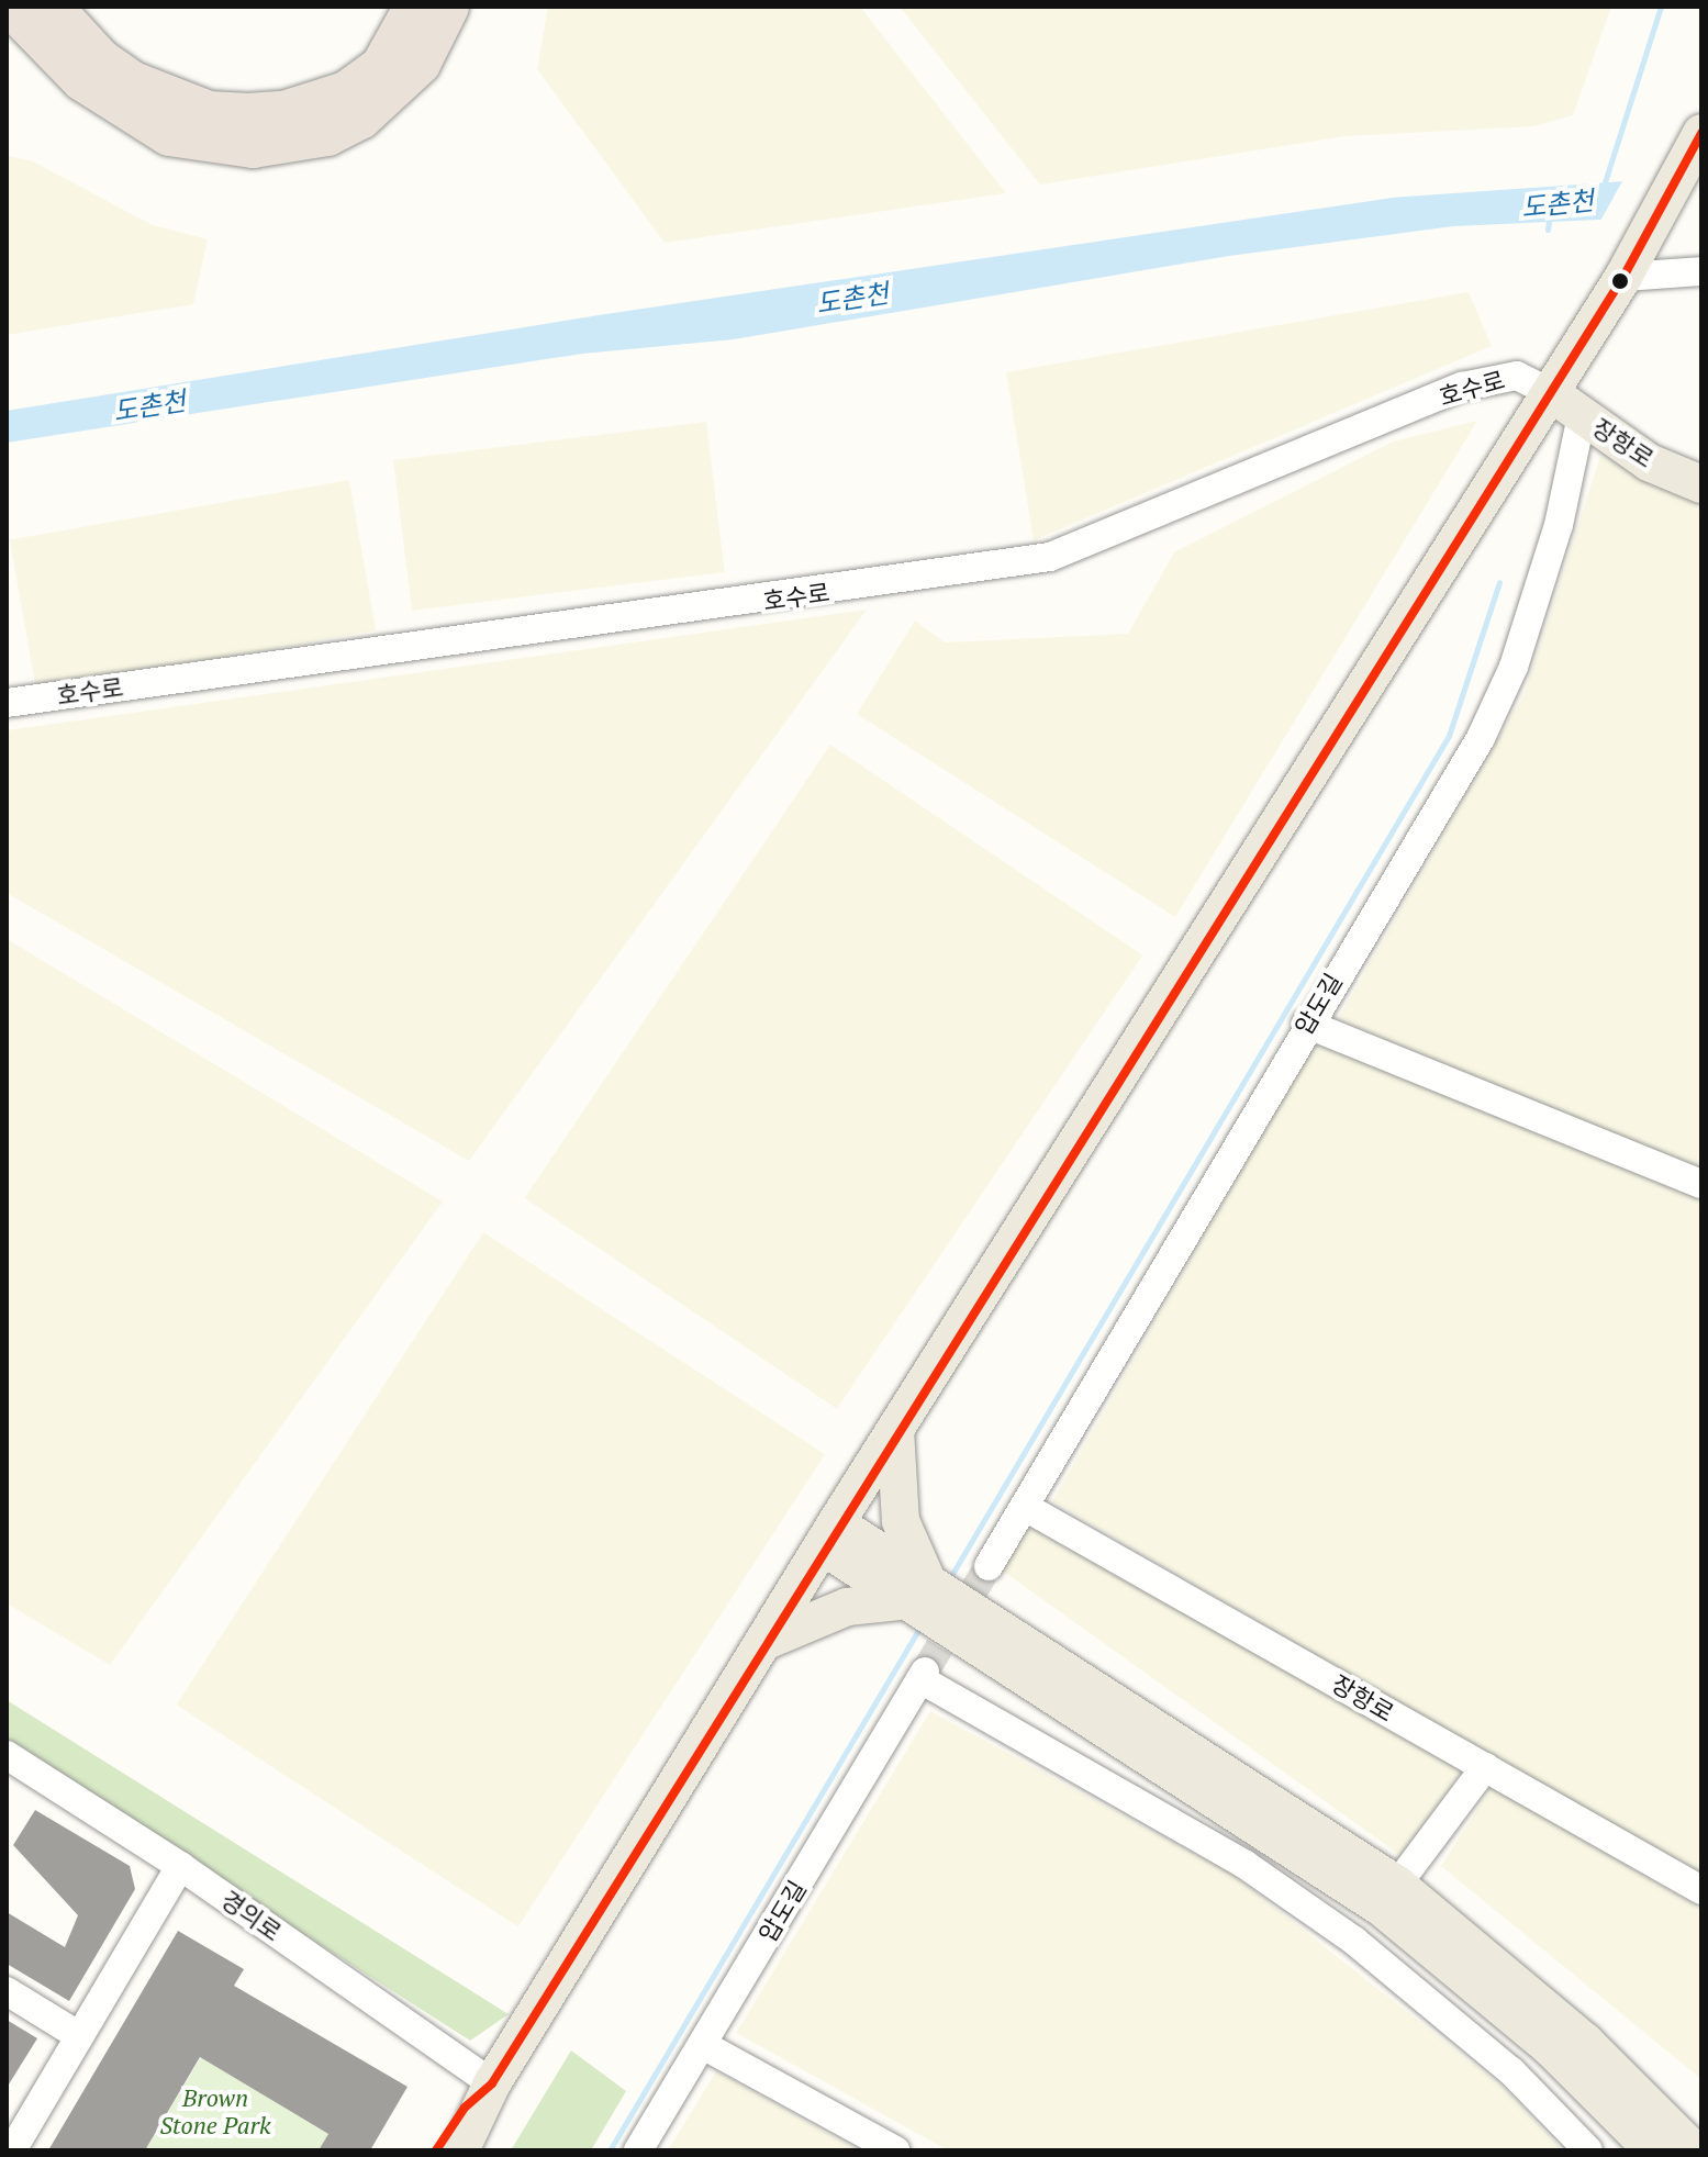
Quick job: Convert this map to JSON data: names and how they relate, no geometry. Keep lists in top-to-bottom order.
{
  "streets": {
    "main road": ["장항로"],
    "street": ["호수로", "압도길", "경의로"]
  },
  "crossings": [
    ["호수로", "장항로"],
    ["장항로", "압도길"]
  ],
  "water": ["도촌천"],
  "parks": ["Brown Stone Park"]
}
